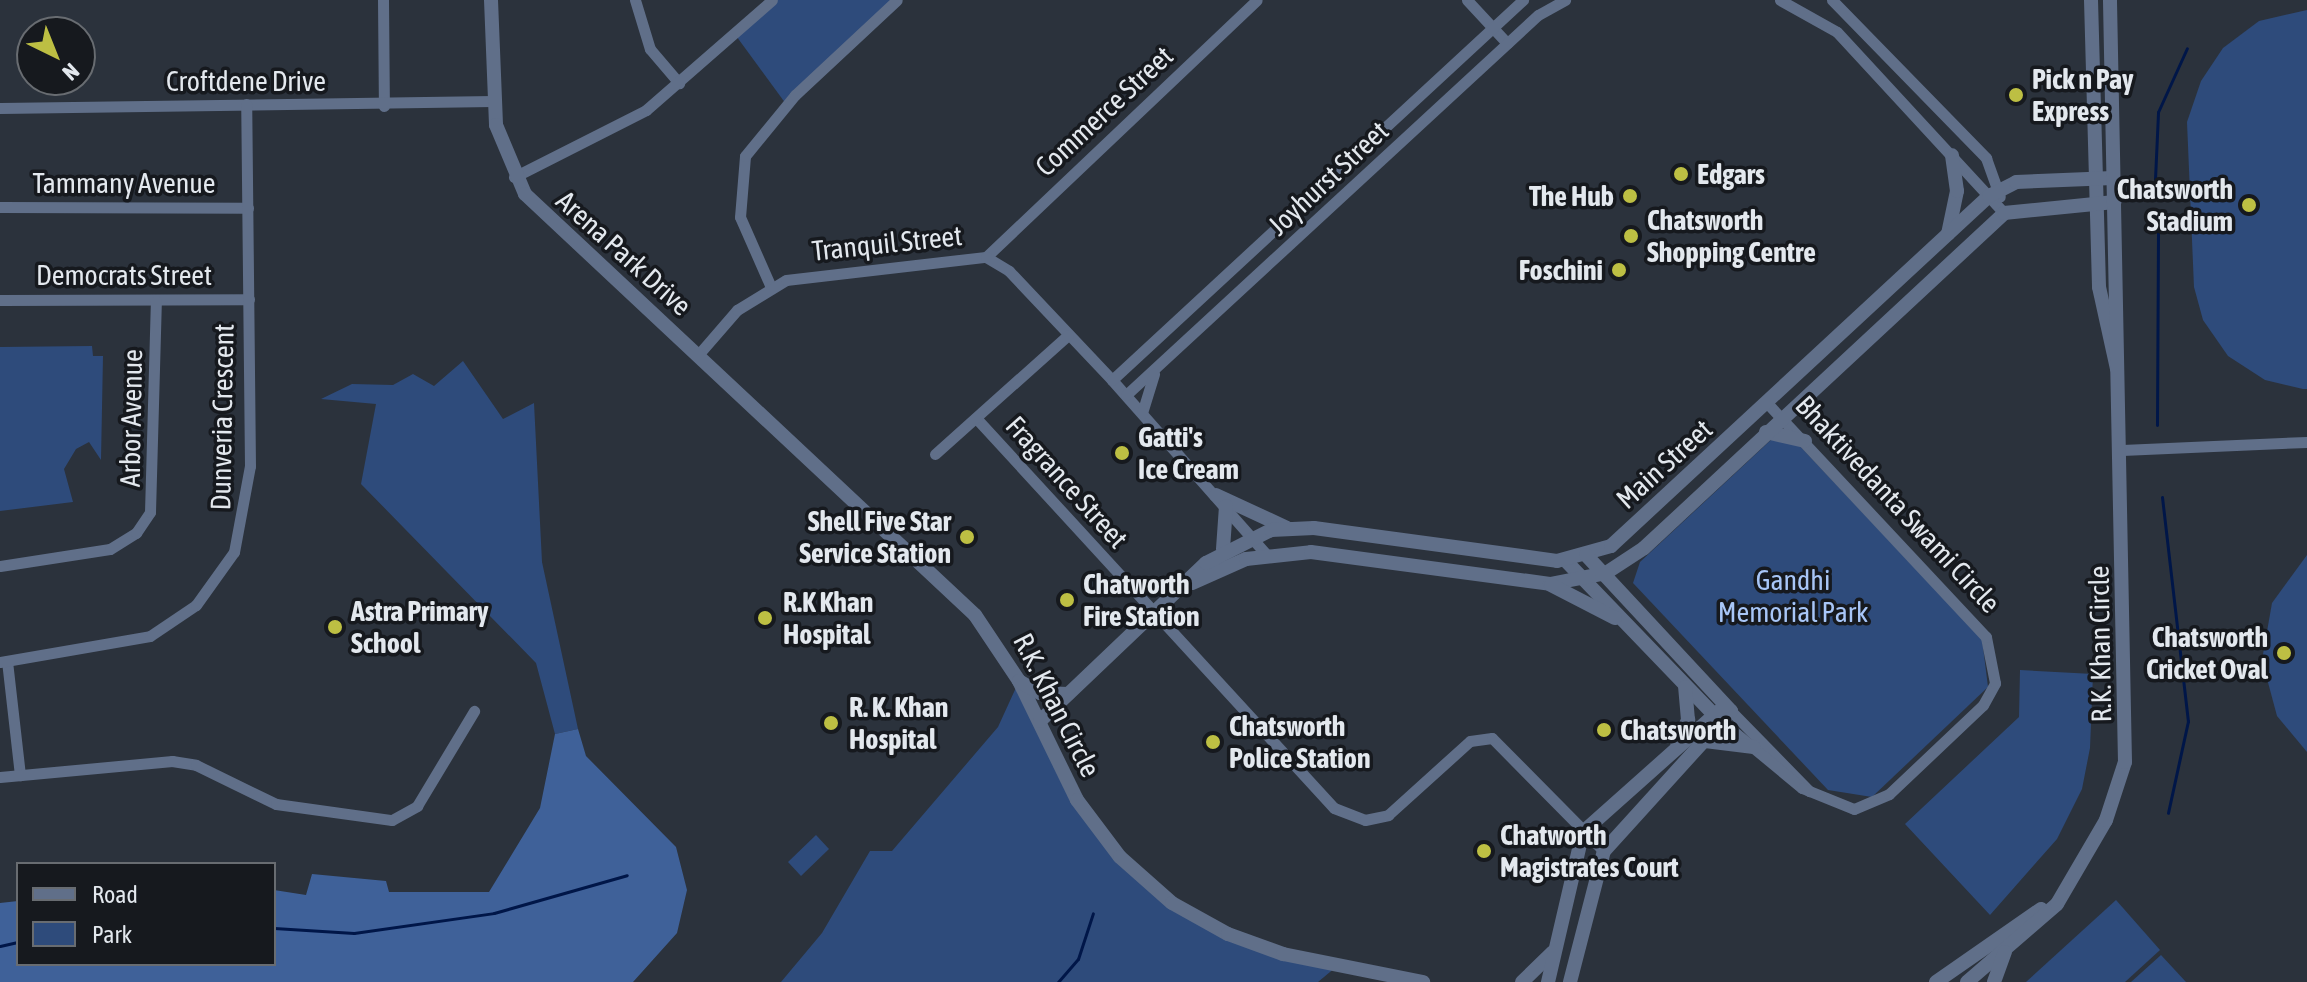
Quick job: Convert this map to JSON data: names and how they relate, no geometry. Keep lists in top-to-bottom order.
{
  "streets": {
    "street": [
      "Croftdene Drive",
      "Commerce Street",
      "Joyhurst Street",
      "Tammany Avenue",
      "Tranquil Street",
      "Arena Park Drive",
      "Democrats Street",
      "Dunveria Crescent",
      "Arbor Avenue",
      "Main Street",
      "Fragrance Street",
      "Bhaktivedanta Swami Circle",
      "R.K. Khan Circle"
    ]
  },
  "crossings": [
    ["Croftdene Drive", "Arena Park Drive"],
    ["Croftdene Drive", "Dunveria Crescent"],
    ["Commerce Street", "Tranquil Street"],
    ["Joyhurst Street", "Tranquil Street"],
    ["Tammany Avenue", "Dunveria Crescent"],
    ["Tranquil Street", "Arena Park Drive"],
    ["Tranquil Street", "Main Street"],
    ["Tranquil Street", "R.K. Khan Circle"],
    ["Arena Park Drive", "R.K. Khan Circle"],
    ["Democrats Street", "Dunveria Crescent"],
    ["Democrats Street", "Arbor Avenue"],
    ["Main Street", "Fragrance Street"],
    ["Main Street", "Bhaktivedanta Swami Circle"],
    ["Main Street", "R.K. Khan Circle"]
  ],
  "parks": ["Gandhi Memorial Park"],
  "places": [
    "Pick n Pay Express",
    "Edgars",
    "The Hub",
    "Chatsworth Stadium",
    "Chatsworth Shopping Centre",
    "Foschini",
    "Gatti's Ice Cream",
    "Shell Five Star Service Station",
    "Chatworth Fire Station",
    "R.K Khan Hospital",
    "Astra Primary School",
    "Chatsworth Cricket Oval",
    "R. K. Khan Hospital",
    "Chatsworth",
    "Chatsworth Police Station",
    "Chatworth Magistrates Court"
  ],
  "legend": ["Road", "Park"],
  "north": "bottom right"
}
